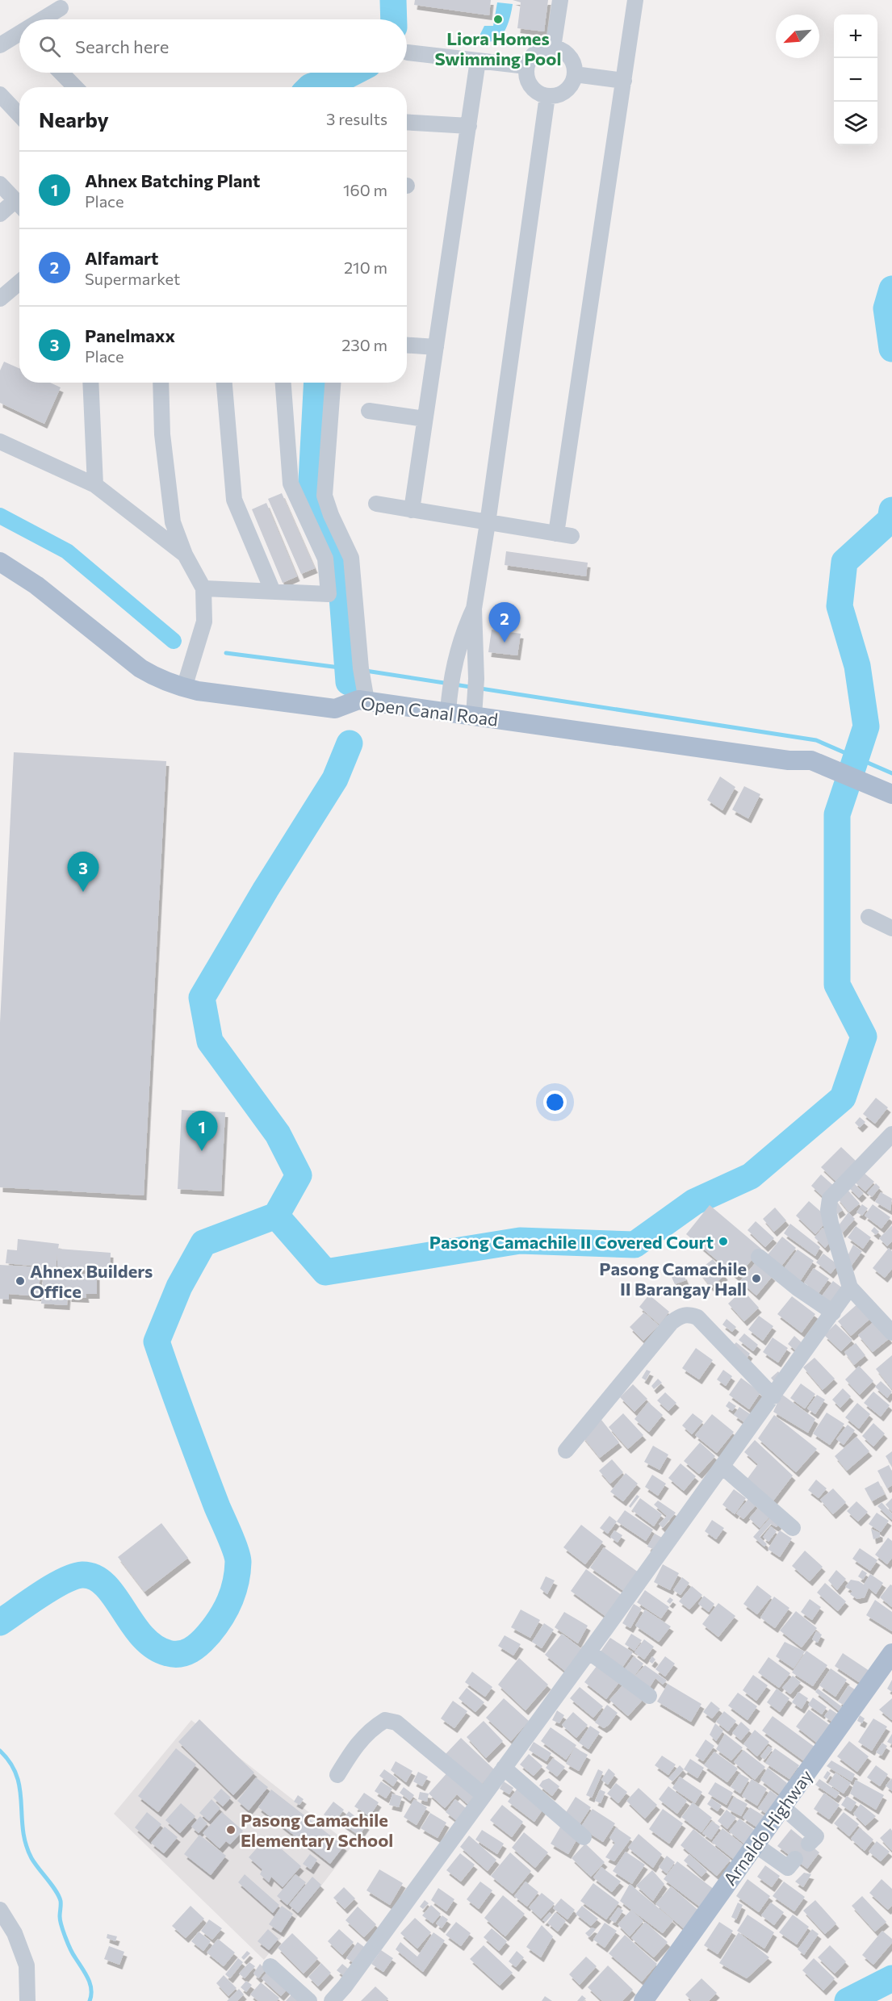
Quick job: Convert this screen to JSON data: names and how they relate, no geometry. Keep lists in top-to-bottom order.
{
  "streets": {
    "main road": ["Open Canal Road", "Arnaldo Highway"]
  },
  "places": [
    "Liora Homes Swimming Pool",
    "Pasong Camachile II Covered Court",
    "Pasong Camachile II Barangay Hall",
    "Ahnex Builders Office",
    "Pasong Camachile Elementary School"
  ],
  "north": "bottom left",
  "page": {
    "map_buttons": ["+", "−"],
    "search": "Search here",
    "heading": ["Nearby", "3 results"],
    "list": [
      {
        "mark": "1",
        "name": "Ahnex Batching Plant",
        "note": "Place",
        "value": "160 m"
      },
      {
        "mark": "2",
        "name": "Alfamart",
        "note": "Supermarket",
        "value": "210 m"
      },
      {
        "mark": "3",
        "name": "Panelmaxx",
        "note": "Place",
        "value": "230 m"
      }
    ],
    "pins": ["2", "3", "1"]
  }
}
